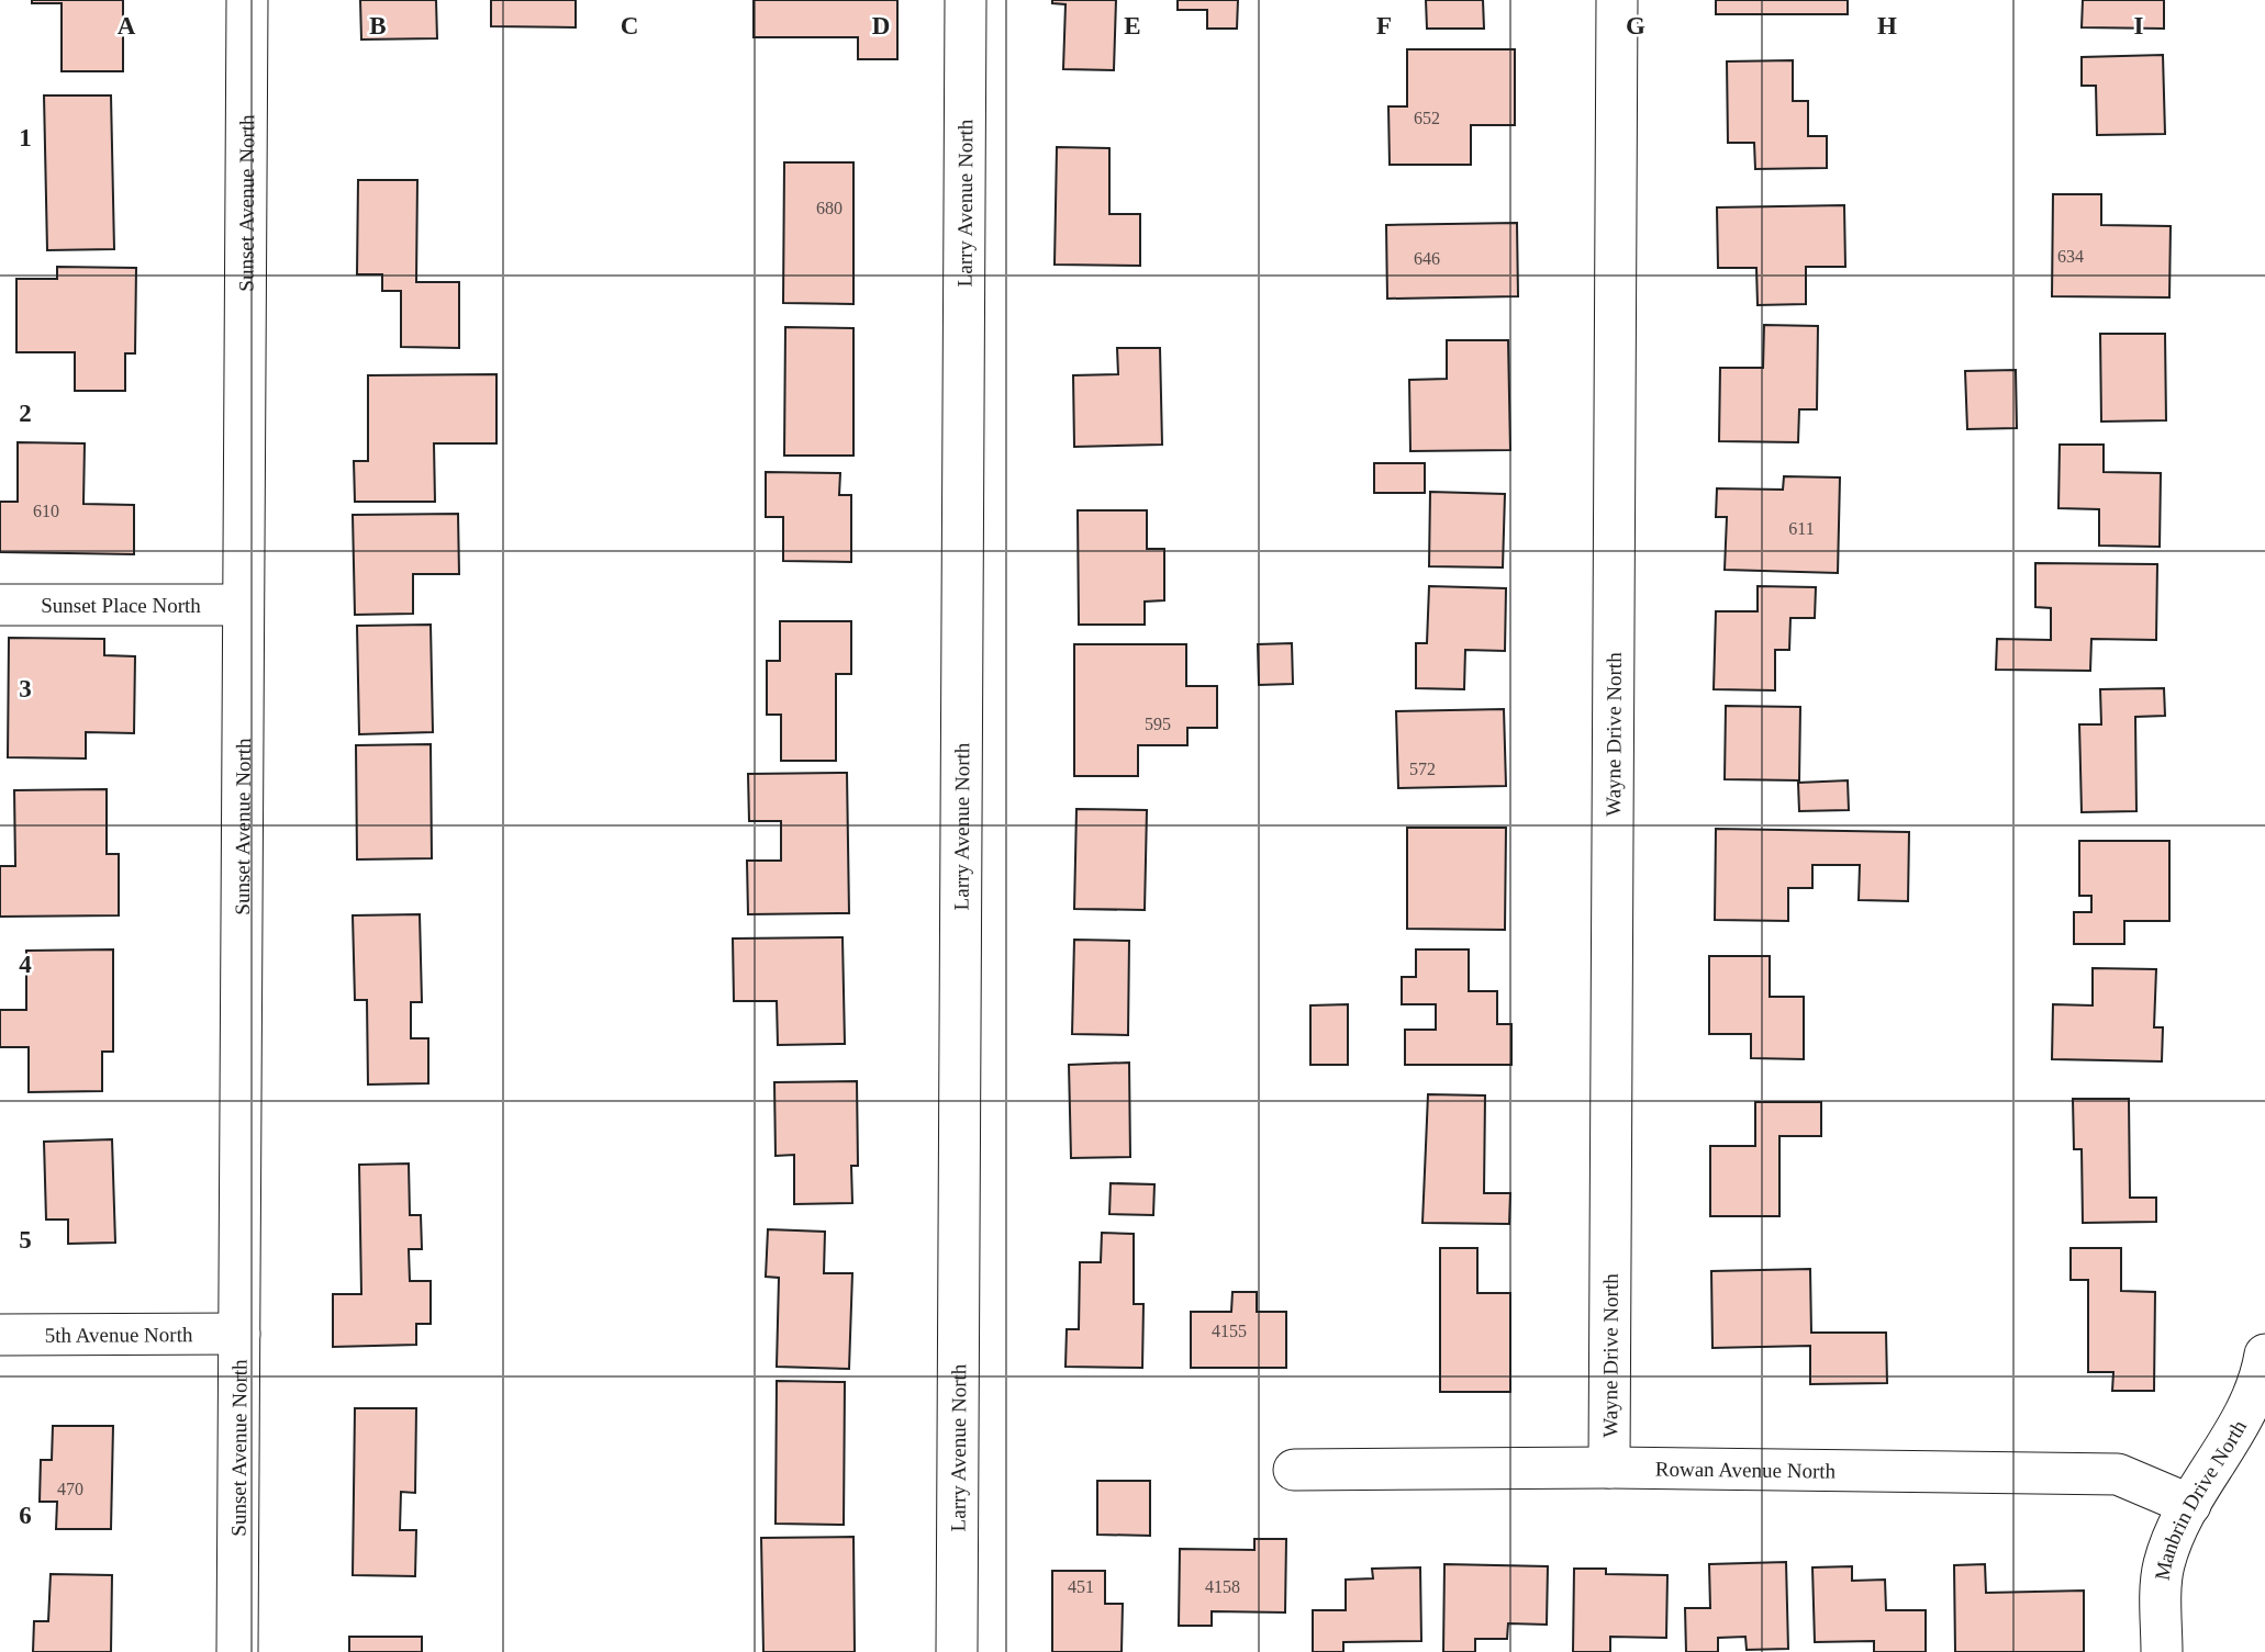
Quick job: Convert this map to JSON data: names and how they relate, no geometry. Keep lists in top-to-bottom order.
{
  "streets": {
    "street": [
      "Sunset Avenue North",
      "Larry Avenue North",
      "Sunset Place North",
      "Wayne Drive North",
      "5th Avenue North",
      "Rowan Avenue North",
      "Manbrin Drive North"
    ]
  },
  "crossings": [
    ["Sunset Avenue North", "Sunset Place North"],
    ["Sunset Avenue North", "5th Avenue North"],
    ["Wayne Drive North", "Rowan Avenue North"],
    ["Rowan Avenue North", "Manbrin Drive North"]
  ],
  "house_numbers": [
    "652",
    "680",
    "634",
    "646",
    "610",
    "611",
    "595",
    "572",
    "4155",
    "470",
    "451",
    "4158"
  ],
  "grid": {
    "columns": [
      "A",
      "B",
      "C",
      "D",
      "E",
      "F",
      "G",
      "H",
      "I"
    ],
    "rows": [
      "1",
      "2",
      "3",
      "4",
      "5",
      "6"
    ]
  }
}
